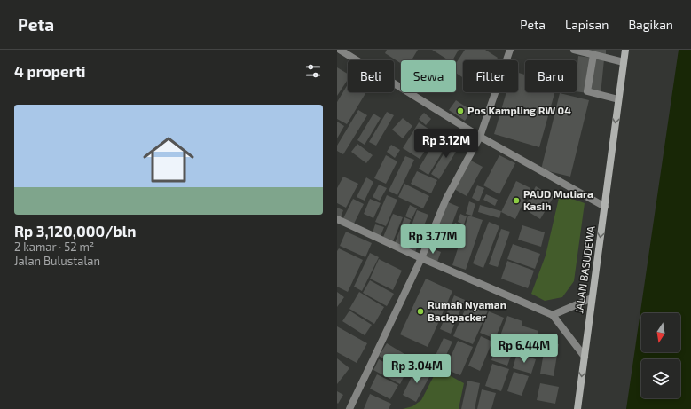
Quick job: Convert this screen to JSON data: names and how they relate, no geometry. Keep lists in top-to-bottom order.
{
  "streets": {
    "street": ["JALAN BASUDEWA"]
  },
  "one_way": ["JALAN BASUDEWA"],
  "places": ["Pos Kampling RW 04", "PAUD Mutiara Kasih", "Rumah Nyaman Backpacker"],
  "north": "bottom",
  "page": {
    "header": "Peta",
    "nav": ["Peta", "Lapisan", "Bagikan"],
    "heading": "4 properti",
    "chip": [
      "Beli",
      "Sewa",
      "Filter",
      "Baru"
    ],
    "list": [
      {
        "name": "Rp 3,120,000/bln",
        "note": "2 kamar · 52 m² · Jalan Bulustalan"
      }
    ],
    "price": [
      "Rp 3.12M",
      "Rp 3.77M",
      "Rp 6.44M",
      "Rp 3.04M"
    ]
  }
}
